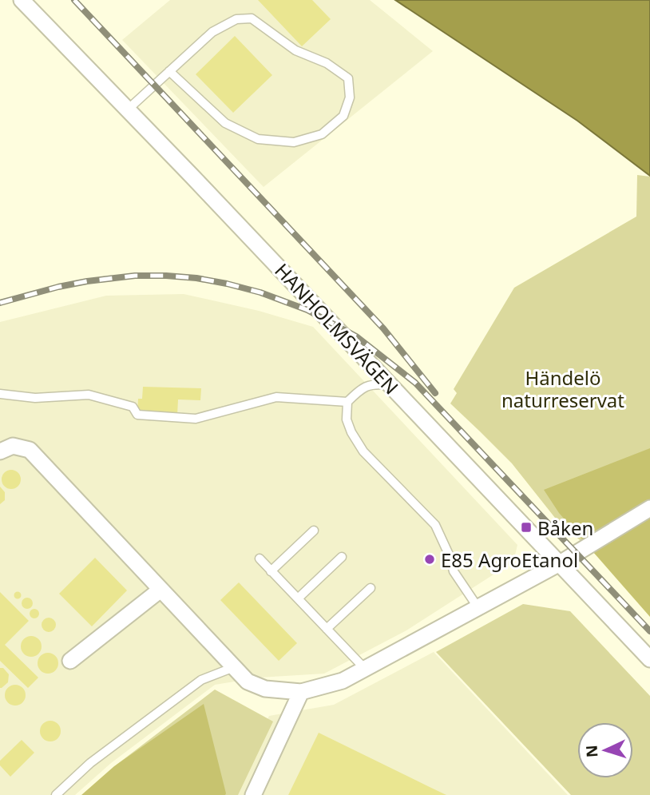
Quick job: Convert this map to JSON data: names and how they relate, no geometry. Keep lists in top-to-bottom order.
{
  "streets": {
    "street": ["HANHOLMSVÄGEN"]
  },
  "parks": ["Händelö naturreservat"],
  "places": {
    "transit": ["Båken"],
    "other": ["E85 AgroEtanol"]
  },
  "north": "left"
}
